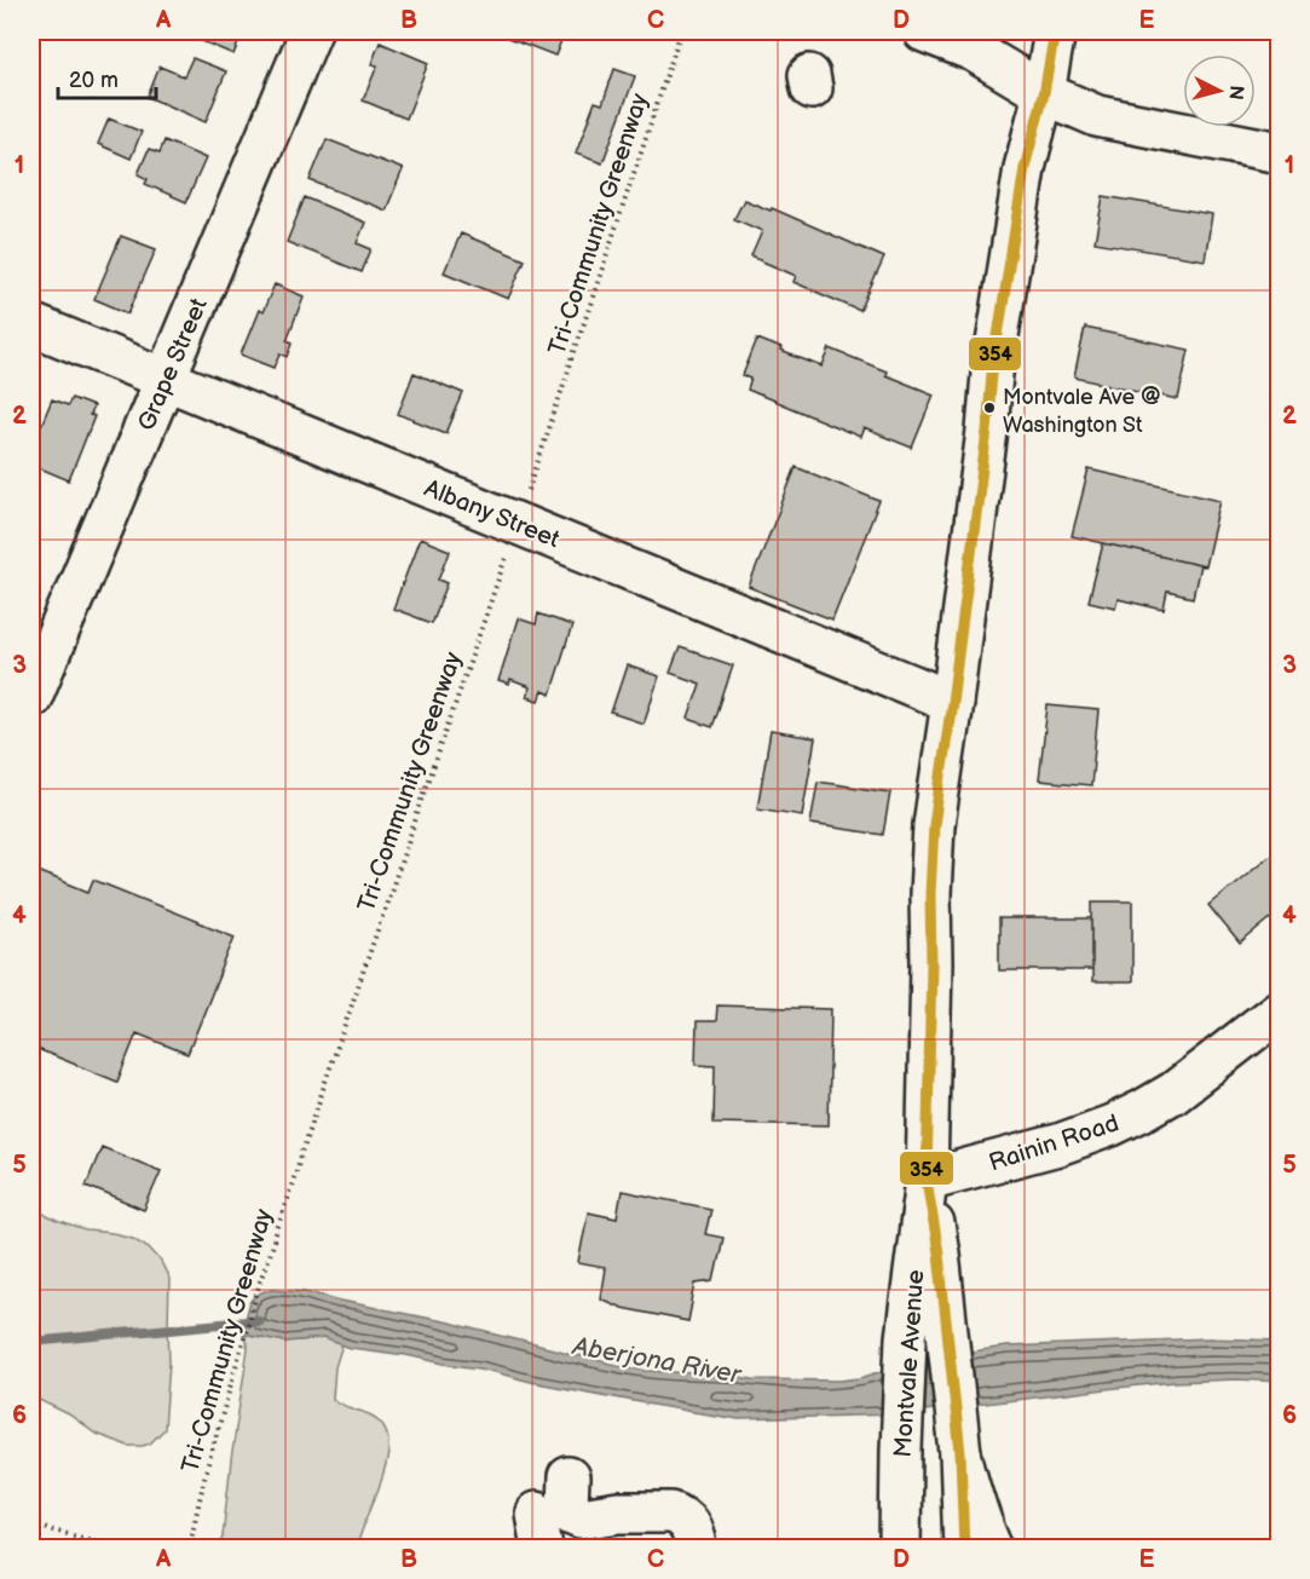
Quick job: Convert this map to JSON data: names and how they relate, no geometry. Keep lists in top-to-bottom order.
{
  "streets": {
    "main road": [
      "Grape Street",
      "Albany Street",
      "Rainin Road",
      "Montvale Avenue"
    ],
    "path": ["Tri-Community Greenway"]
  },
  "crossings": [
    ["Tri-Community Greenway", "Albany Street"],
    ["Grape Street", "Albany Street"],
    ["Albany Street", "Montvale Avenue"],
    ["Rainin Road", "Montvale Avenue"]
  ],
  "water": ["Aberjona River"],
  "places": ["Montvale Ave @ Washington St"],
  "lines": ["transit line 354"],
  "scale_bar": "20 m",
  "north": "right",
  "grid": {
    "columns": [
      "A",
      "B",
      "C",
      "D",
      "E"
    ],
    "rows": [
      "1",
      "2",
      "3",
      "4",
      "5",
      "6"
    ]
  }
}
